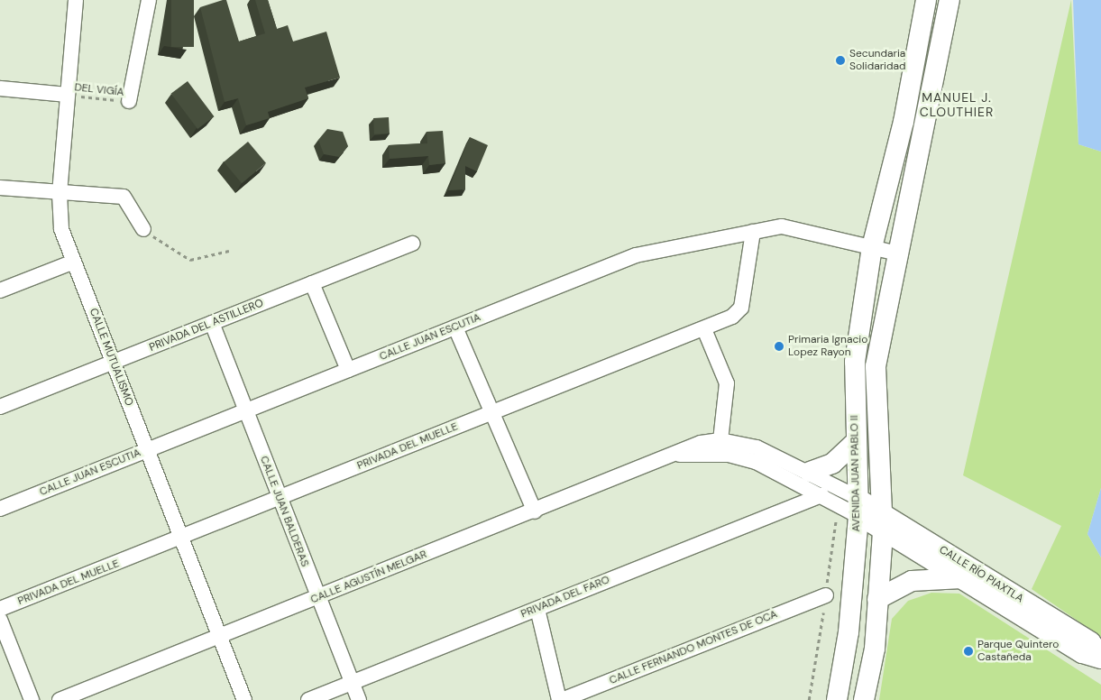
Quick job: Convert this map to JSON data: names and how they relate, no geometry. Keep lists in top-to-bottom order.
{
  "streets": {
    "main road": ["AVENIDA JUAN PABLO II"],
    "street": [
      "PRIVADA DEL ASTILLERO",
      "CALLE JUAN ESCUTIA",
      "CALLE MUTUALISMO",
      "PRIVADA DEL MUELLE",
      "CALLE JUAN BALDERAS",
      "CALLE RÍO PIAXTLA",
      "CALLE AGUSTÍN MELGAR",
      "PRIVADA DEL FARO",
      "CALLE FERNANDO MONTES DE OCA"
    ],
    "path": ["DEL VIGÍA"]
  },
  "crossings": [
    ["DEL VIGÍA", "CALLE MUTUALISMO"],
    ["PRIVADA DEL ASTILLERO", "CALLE MUTUALISMO"],
    ["PRIVADA DEL ASTILLERO", "CALLE JUAN BALDERAS"],
    ["CALLE JUAN ESCUTIA", "CALLE MUTUALISMO"],
    ["CALLE JUAN ESCUTIA", "PRIVADA DEL MUELLE"],
    ["CALLE JUAN ESCUTIA", "AVENIDA JUAN PABLO II"],
    ["CALLE JUAN ESCUTIA", "CALLE JUAN BALDERAS"],
    ["CALLE MUTUALISMO", "PRIVADA DEL MUELLE"],
    ["CALLE MUTUALISMO", "CALLE AGUSTÍN MELGAR"],
    ["PRIVADA DEL MUELLE", "CALLE JUAN BALDERAS"],
    ["AVENIDA JUAN PABLO II", "CALLE RÍO PIAXTLA"],
    ["AVENIDA JUAN PABLO II", "CALLE AGUSTÍN MELGAR"],
    ["CALLE JUAN BALDERAS", "CALLE AGUSTÍN MELGAR"],
    ["CALLE JUAN BALDERAS", "PRIVADA DEL FARO"],
    ["CALLE RÍO PIAXTLA", "CALLE AGUSTÍN MELGAR"],
    ["CALLE AGUSTÍN MELGAR", "PRIVADA DEL FARO"]
  ],
  "districts": ["MANUEL J. CLOUTHIER"],
  "places": ["Secundaria Solidaridad", "Primaria Ignacio Lopez Rayon", "Parque Quintero Castañeda"]
}
